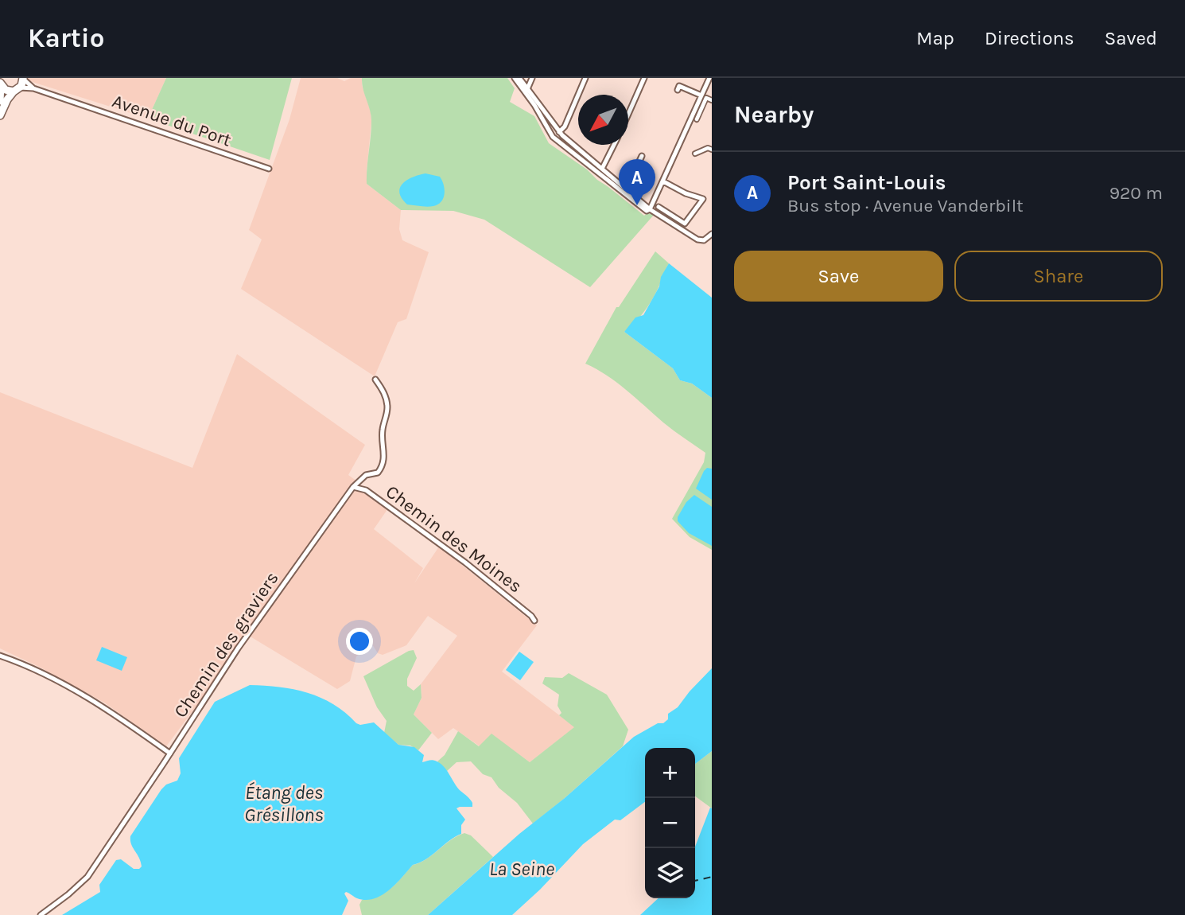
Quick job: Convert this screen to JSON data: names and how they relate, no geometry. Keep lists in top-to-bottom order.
{
  "streets": {
    "street": ["Avenue du Port", "Chemin des Moines", "Chemin des graviers"]
  },
  "crossings": [
    ["Chemin des Moines", "Chemin des graviers"]
  ],
  "water": ["Étang des Grésillons", "La Seine"],
  "north": "bottom left",
  "page": {
    "header": "Kartio",
    "nav": ["Map", "Directions", "Saved"],
    "heading": "Nearby",
    "list": [
      {
        "mark": "A",
        "name": "Port Saint-Louis",
        "note": "Bus stop · Avenue Vanderbilt",
        "value": "920 m"
      }
    ],
    "pins": "A",
    "buttons": ["Save", "Share"],
    "map_buttons": ["+", "−"]
  }
}
